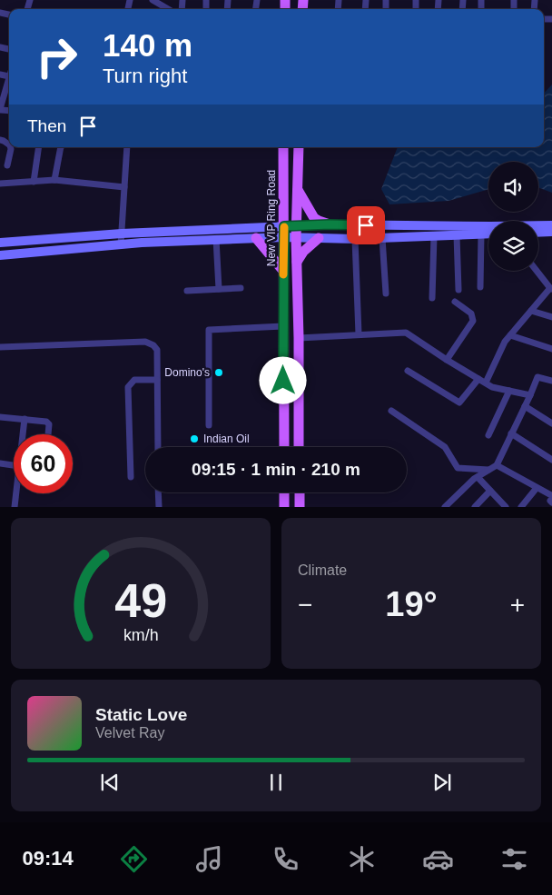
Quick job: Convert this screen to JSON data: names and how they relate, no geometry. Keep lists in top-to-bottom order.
{
  "streets": {
    "main road": ["New VIP Ring Road"]
  },
  "places": ["Domino's", "Indian Oil"],
  "page": {
    "turn": ["140 m", "Turn right"],
    "then": "Then",
    "limit": "60",
    "trip": "09:15 · 1 min · 210 m",
    "tile": "Climate",
    "heat": ["−", "19°", "+"],
    "song": ["Static Love", "Velvet Ray"],
    "tabs": "09:14",
    "gauge": ["49", "km/h"]
  }
}
